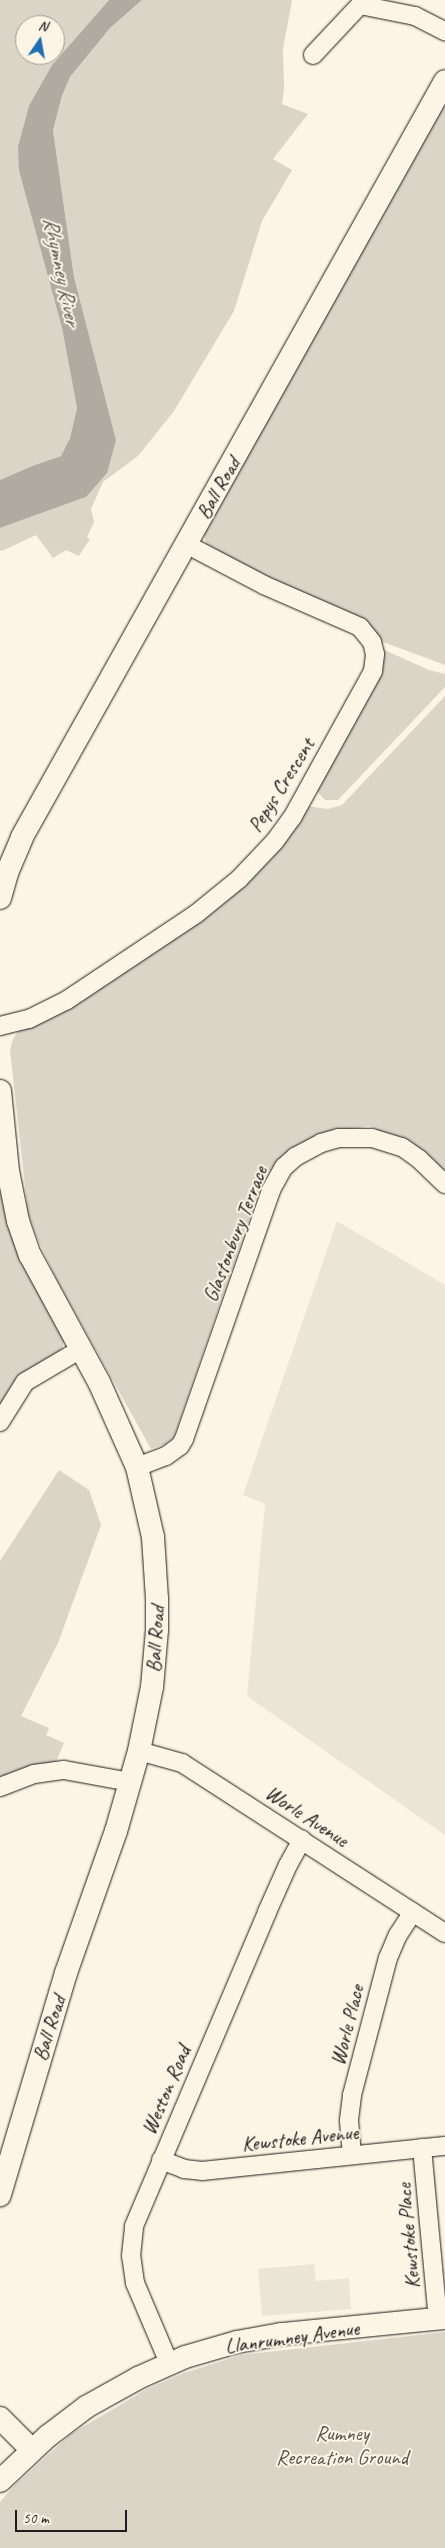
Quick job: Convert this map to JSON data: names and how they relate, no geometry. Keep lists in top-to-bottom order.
{
  "streets": {
    "street": [
      "Ball Road",
      "Pepys Crescent",
      "Glastonbury Terrace",
      "Worle Avenue",
      "Worle Place",
      "Weston Road",
      "Kewstoke Avenue",
      "Kewstoke Place",
      "Llanrumney Avenue"
    ]
  },
  "crossings": [
    ["Ball Road", "Pepys Crescent"],
    ["Ball Road", "Glastonbury Terrace"],
    ["Ball Road", "Worle Avenue"],
    ["Worle Avenue", "Worle Place"],
    ["Worle Avenue", "Weston Road"],
    ["Worle Place", "Kewstoke Avenue"],
    ["Weston Road", "Kewstoke Avenue"],
    ["Weston Road", "Llanrumney Avenue"],
    ["Kewstoke Avenue", "Kewstoke Place"],
    ["Kewstoke Place", "Llanrumney Avenue"]
  ],
  "water": ["Rhymney River"],
  "parks": ["Rumney Recreation Ground"],
  "scale_bar": "50 m",
  "north": "top"
}
